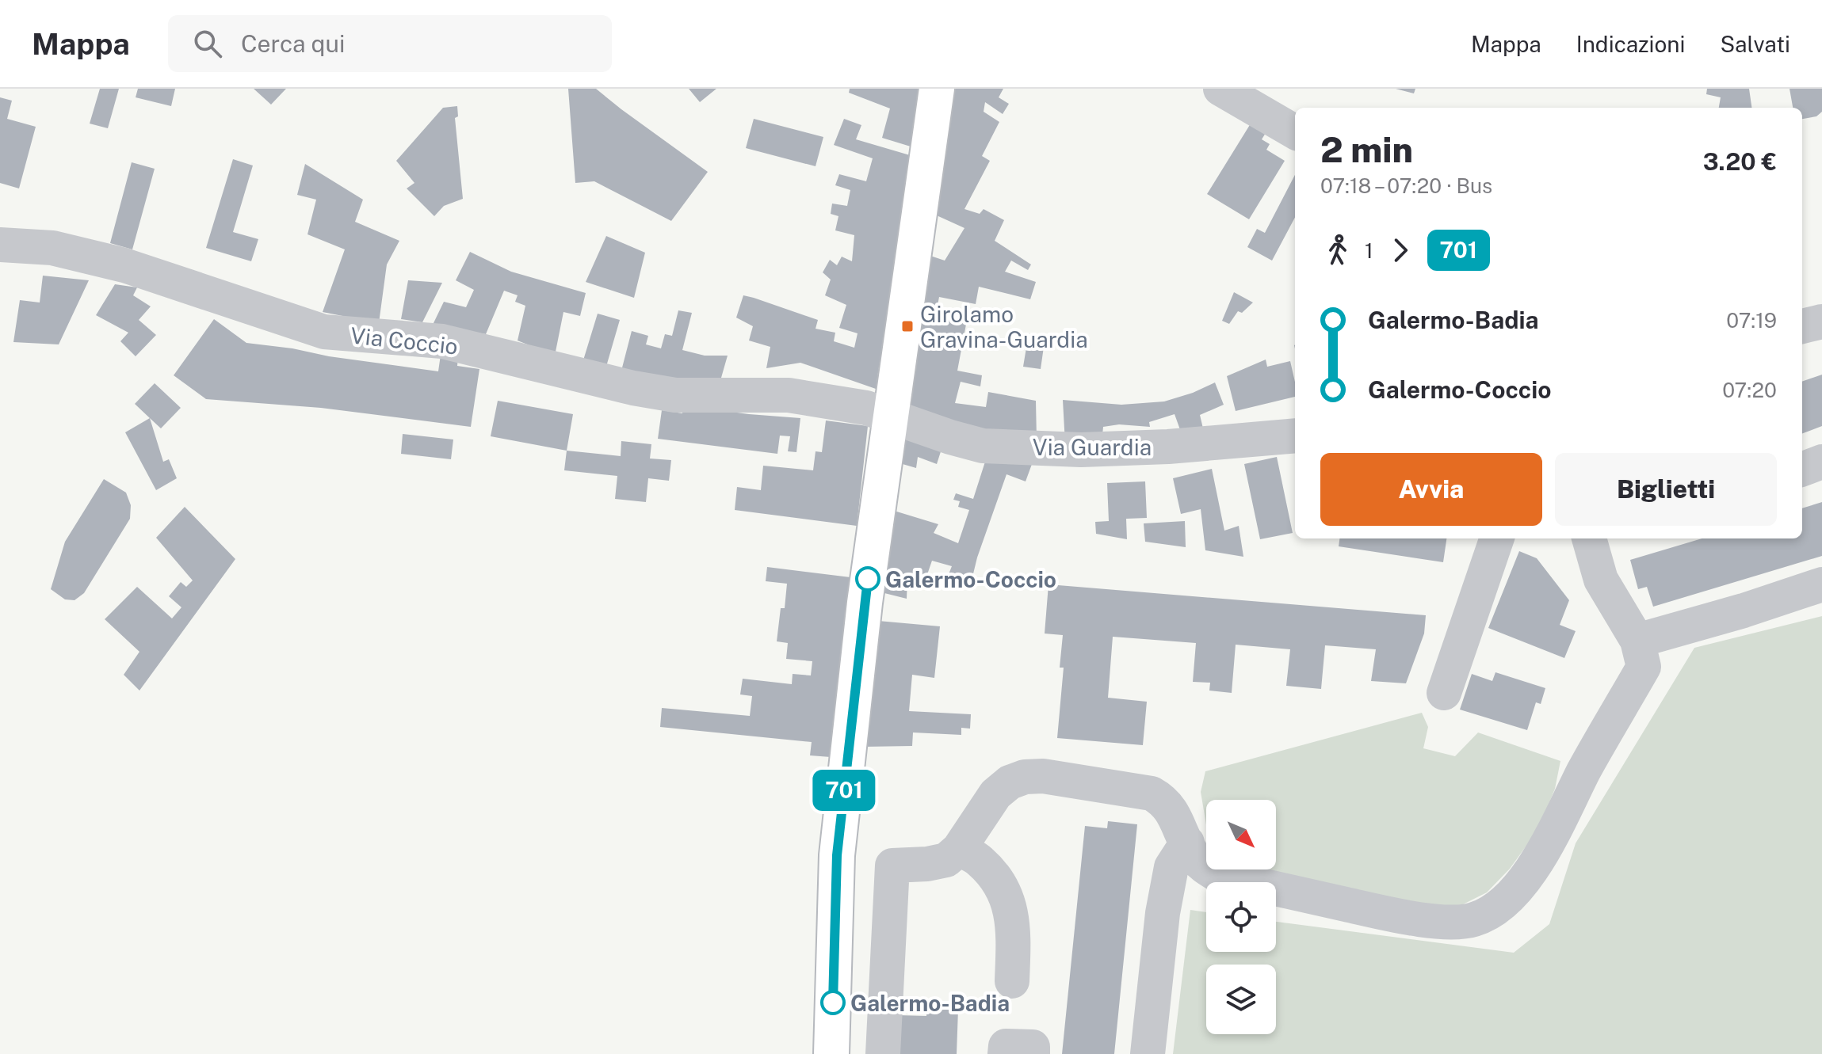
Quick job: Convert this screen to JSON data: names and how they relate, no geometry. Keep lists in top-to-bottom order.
{
  "streets": {
    "street": ["Via Coccio", "Via Guardia"]
  },
  "crossings": [
    ["Via Coccio", "Via Guardia"]
  ],
  "places": {
    "transit": ["Girolamo Gravina-Guardia"],
    "other": ["Galermo-Coccio", "Galermo-Badia"]
  },
  "lines": ["bus line 701"],
  "north": "bottom right",
  "page": {
    "header": "Mappa",
    "search": "Cerca qui",
    "nav": ["Mappa", "Indicazioni", "Salvati"],
    "on_map": "701",
    "heading": ["2 min", "07:18 – 07:20 · Bus", "3.20 €"],
    "legs": ["1", "701"],
    "list": [
      {
        "name": "Galermo-Badia",
        "value": "07:19"
      },
      {
        "name": "Galermo-Coccio",
        "value": "07:20"
      }
    ],
    "buttons": ["Avvia", "Biglietti"]
  }
}
